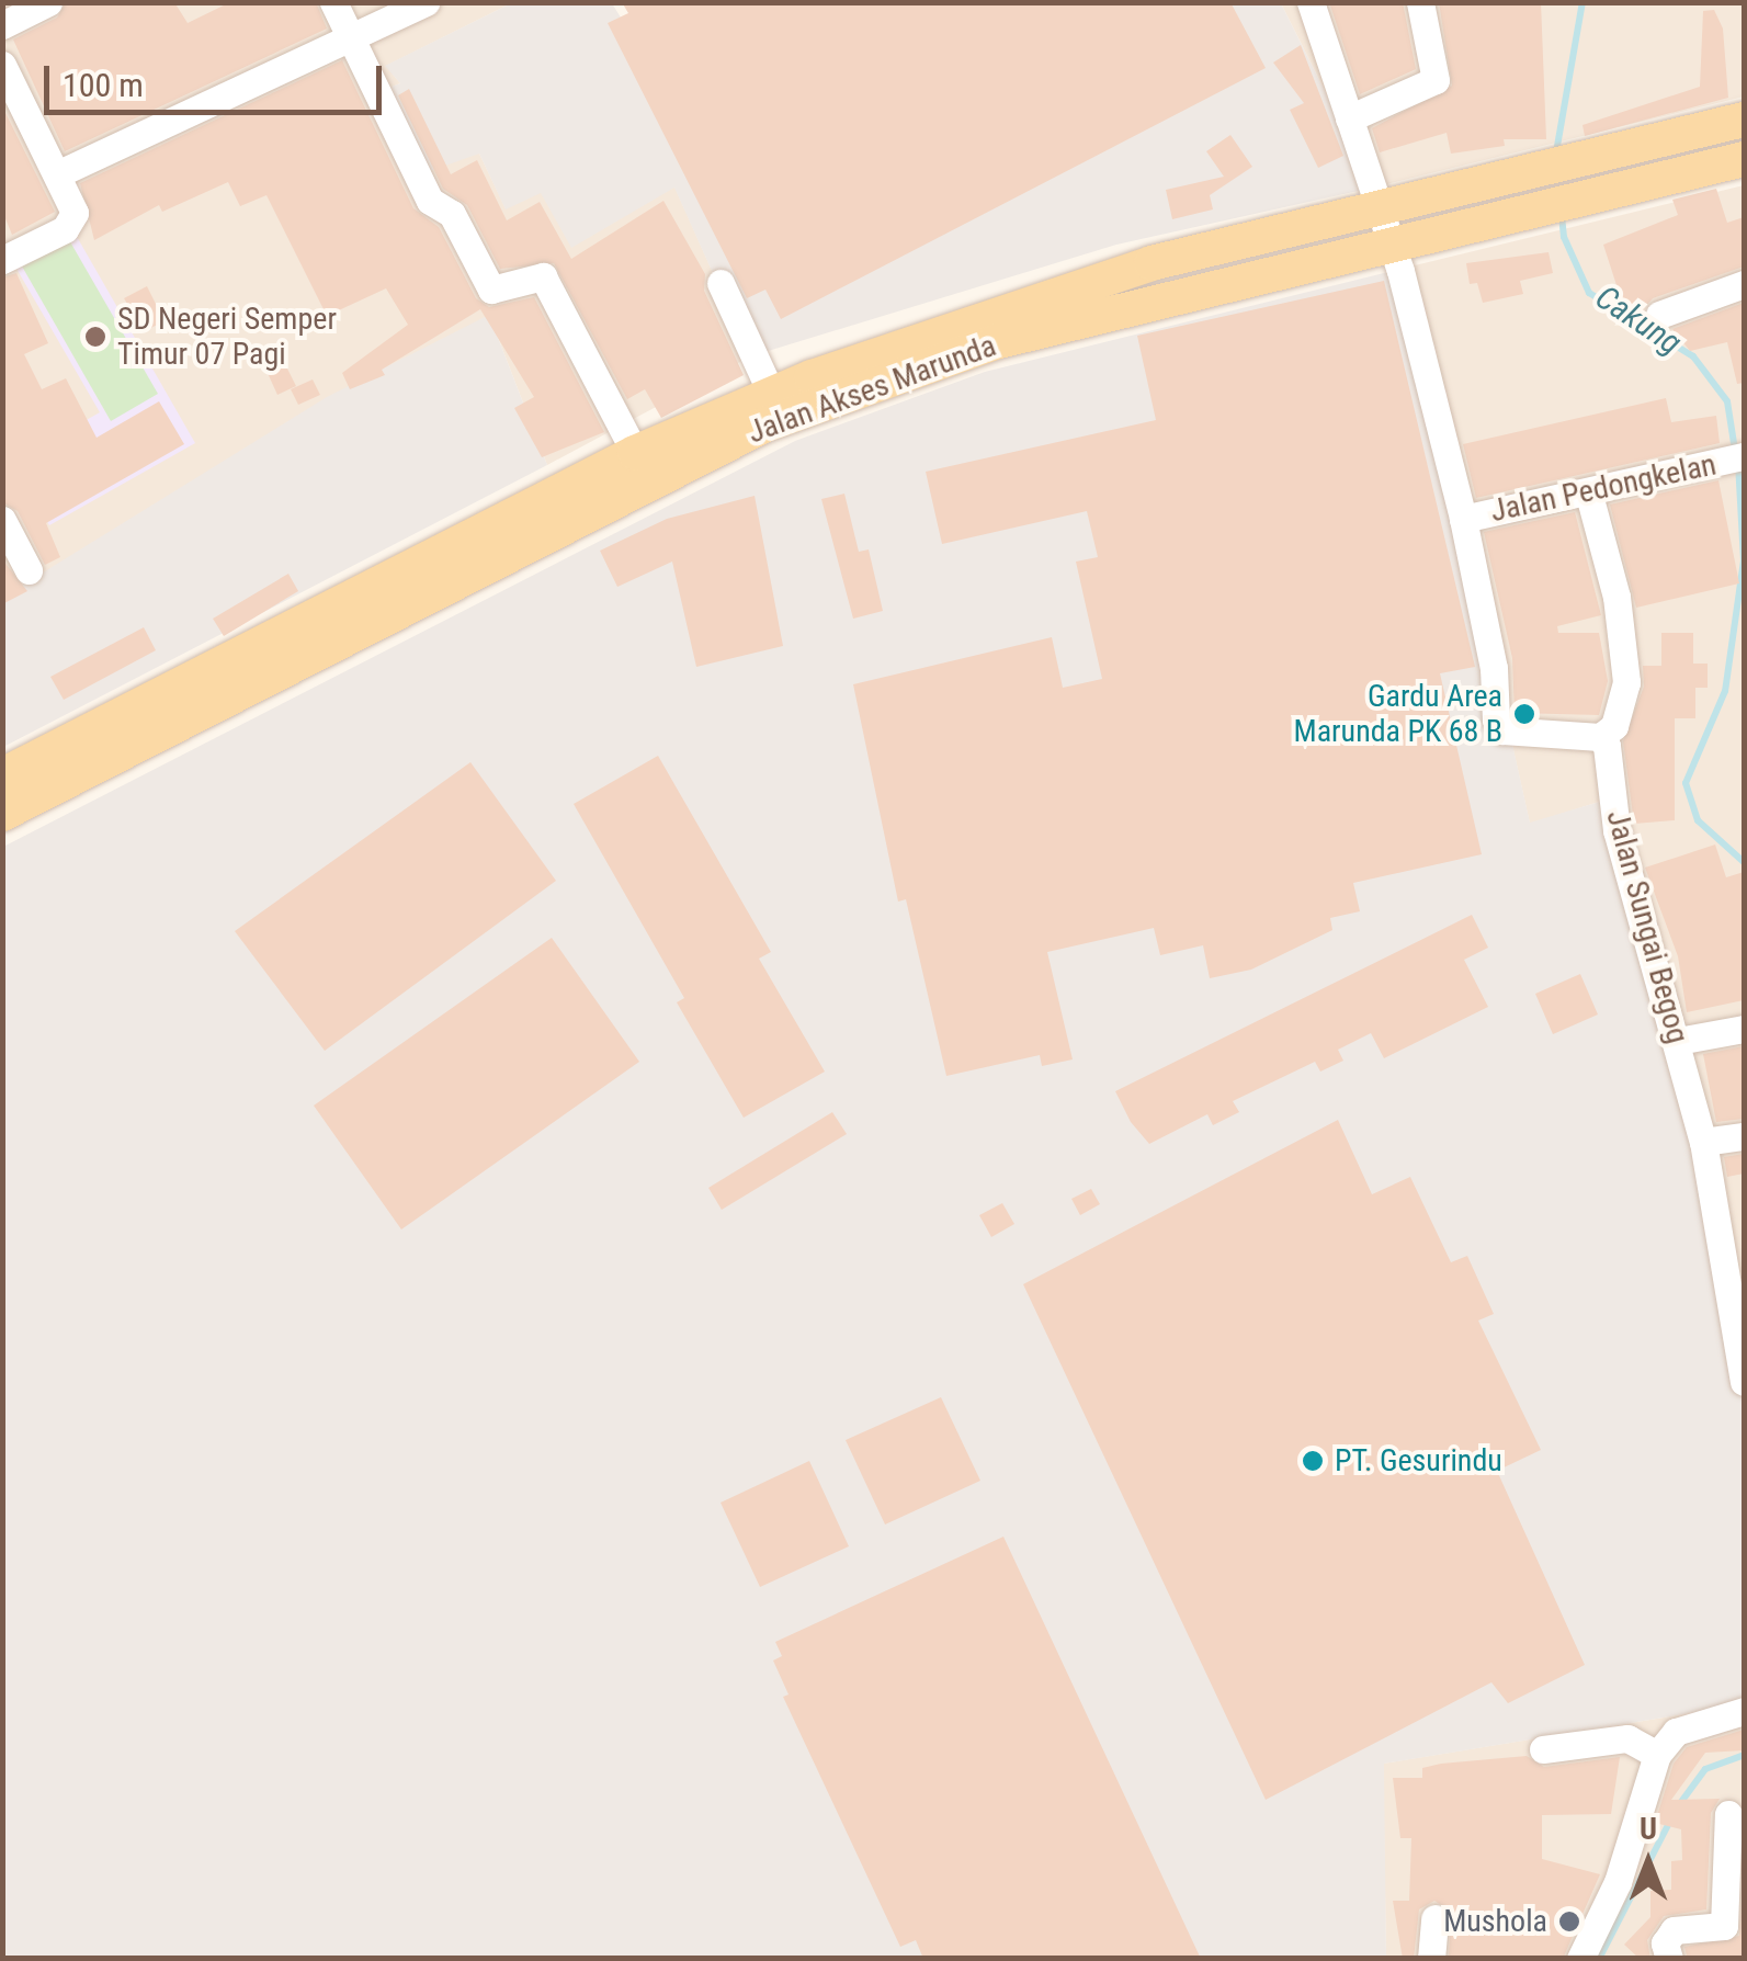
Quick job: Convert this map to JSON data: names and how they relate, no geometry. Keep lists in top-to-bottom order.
{
  "streets": {
    "main road": ["Jalan Akses Marunda"],
    "street": ["Jalan Pedongkelan", "Jalan Sungai Begog"]
  },
  "water": ["Cakung"],
  "places": [
    "SD Negeri Semper Timur 07 Pagi",
    "Gardu Area Marunda PK 68 B",
    "PT. Gesurindu",
    "Mushola"
  ],
  "scale_bar": "100 m",
  "north": "top"
}
